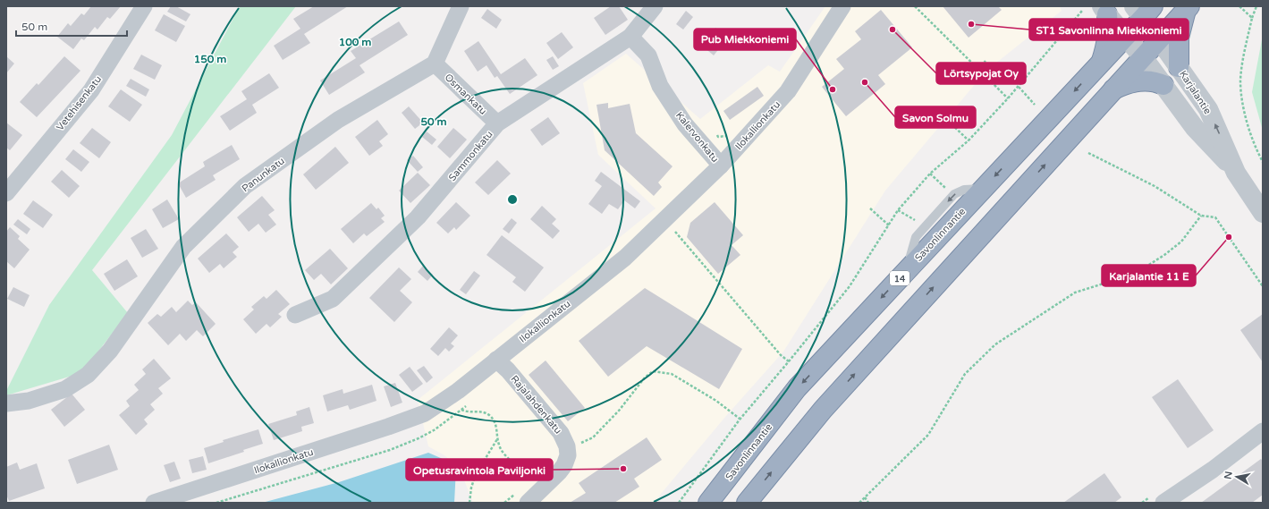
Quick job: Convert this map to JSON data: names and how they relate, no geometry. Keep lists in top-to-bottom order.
{
  "streets": {
    "highway": ["Savonlinnantie", "14"],
    "street": [
      "Karjalantie",
      "Osmankatu",
      "Vetehisenkatu",
      "Ilokallionkatu",
      "Kalervonkatu",
      "Sammonkatu",
      "Panunkatu",
      "Rajalahdenkatu"
    ]
  },
  "crossings": [
    ["Karjalantie", "Savonlinnantie"],
    ["Osmankatu", "Sammonkatu"],
    ["Osmankatu", "Panunkatu"],
    ["Ilokallionkatu", "Kalervonkatu"],
    ["Ilokallionkatu", "Rajalahdenkatu"],
    ["Kalervonkatu", "Sammonkatu"]
  ],
  "places": [
    "ST1 Savonlinna Miekkoniemi",
    "Lörtsypojat Oy",
    "Savon Solmu",
    "Pub Miekkoniemi",
    "Karjalantie 11 E",
    "Opetusravintola Paviljonki"
  ],
  "scale_bar": "50 m",
  "north": "left",
  "rings": ["100 m", "150 m", "50 m"]
}
